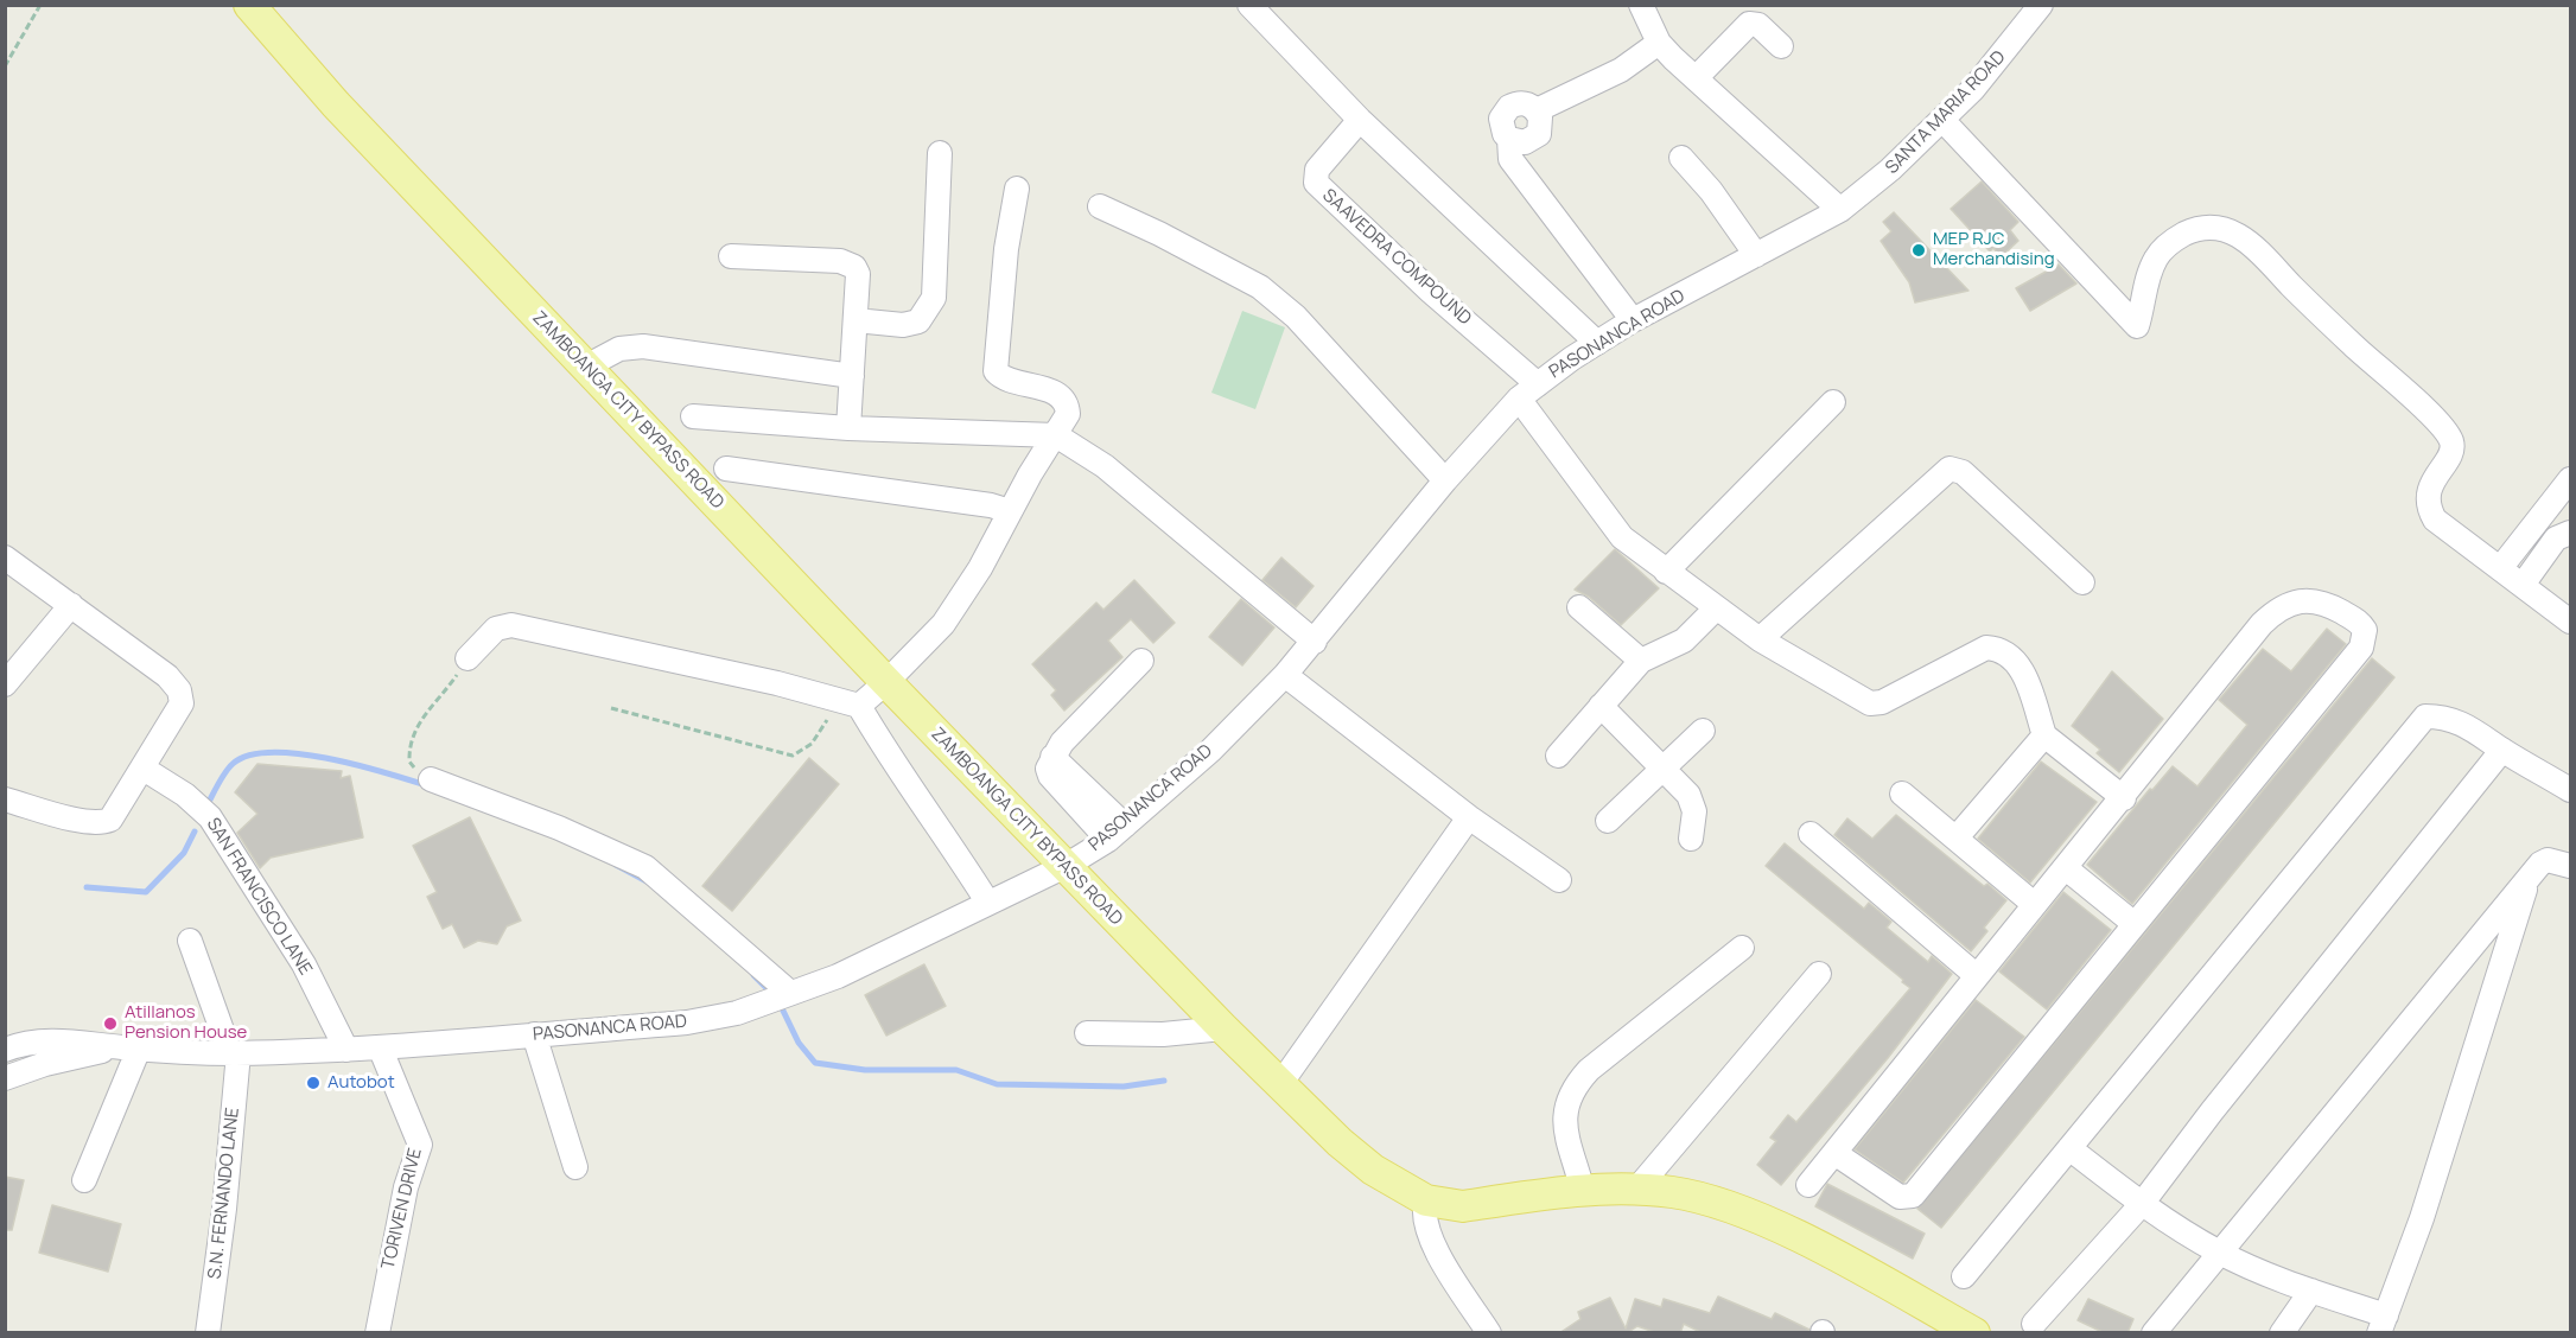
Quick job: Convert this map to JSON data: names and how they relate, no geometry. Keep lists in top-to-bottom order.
{
  "streets": {
    "main road": ["ZAMBOANGA CITY BYPASS ROAD"],
    "street": [
      "SANTA MARIA ROAD",
      "SAAVEDRA COMPOUND",
      "PASONANCA ROAD",
      "SAN FRANCISCO LANE",
      "S.N. FERNANDO LANE",
      "TORIVEN DRIVE"
    ]
  },
  "crossings": [
    ["SANTA MARIA ROAD", "PASONANCA ROAD"],
    ["SAAVEDRA COMPOUND", "PASONANCA ROAD"],
    ["PASONANCA ROAD", "ZAMBOANGA CITY BYPASS ROAD"],
    ["PASONANCA ROAD", "SAN FRANCISCO LANE"],
    ["PASONANCA ROAD", "S.N. FERNANDO LANE"],
    ["PASONANCA ROAD", "TORIVEN DRIVE"]
  ],
  "places": ["MEP RJC Merchandising", "Atillanos Pension House", "Autobot"]
}
